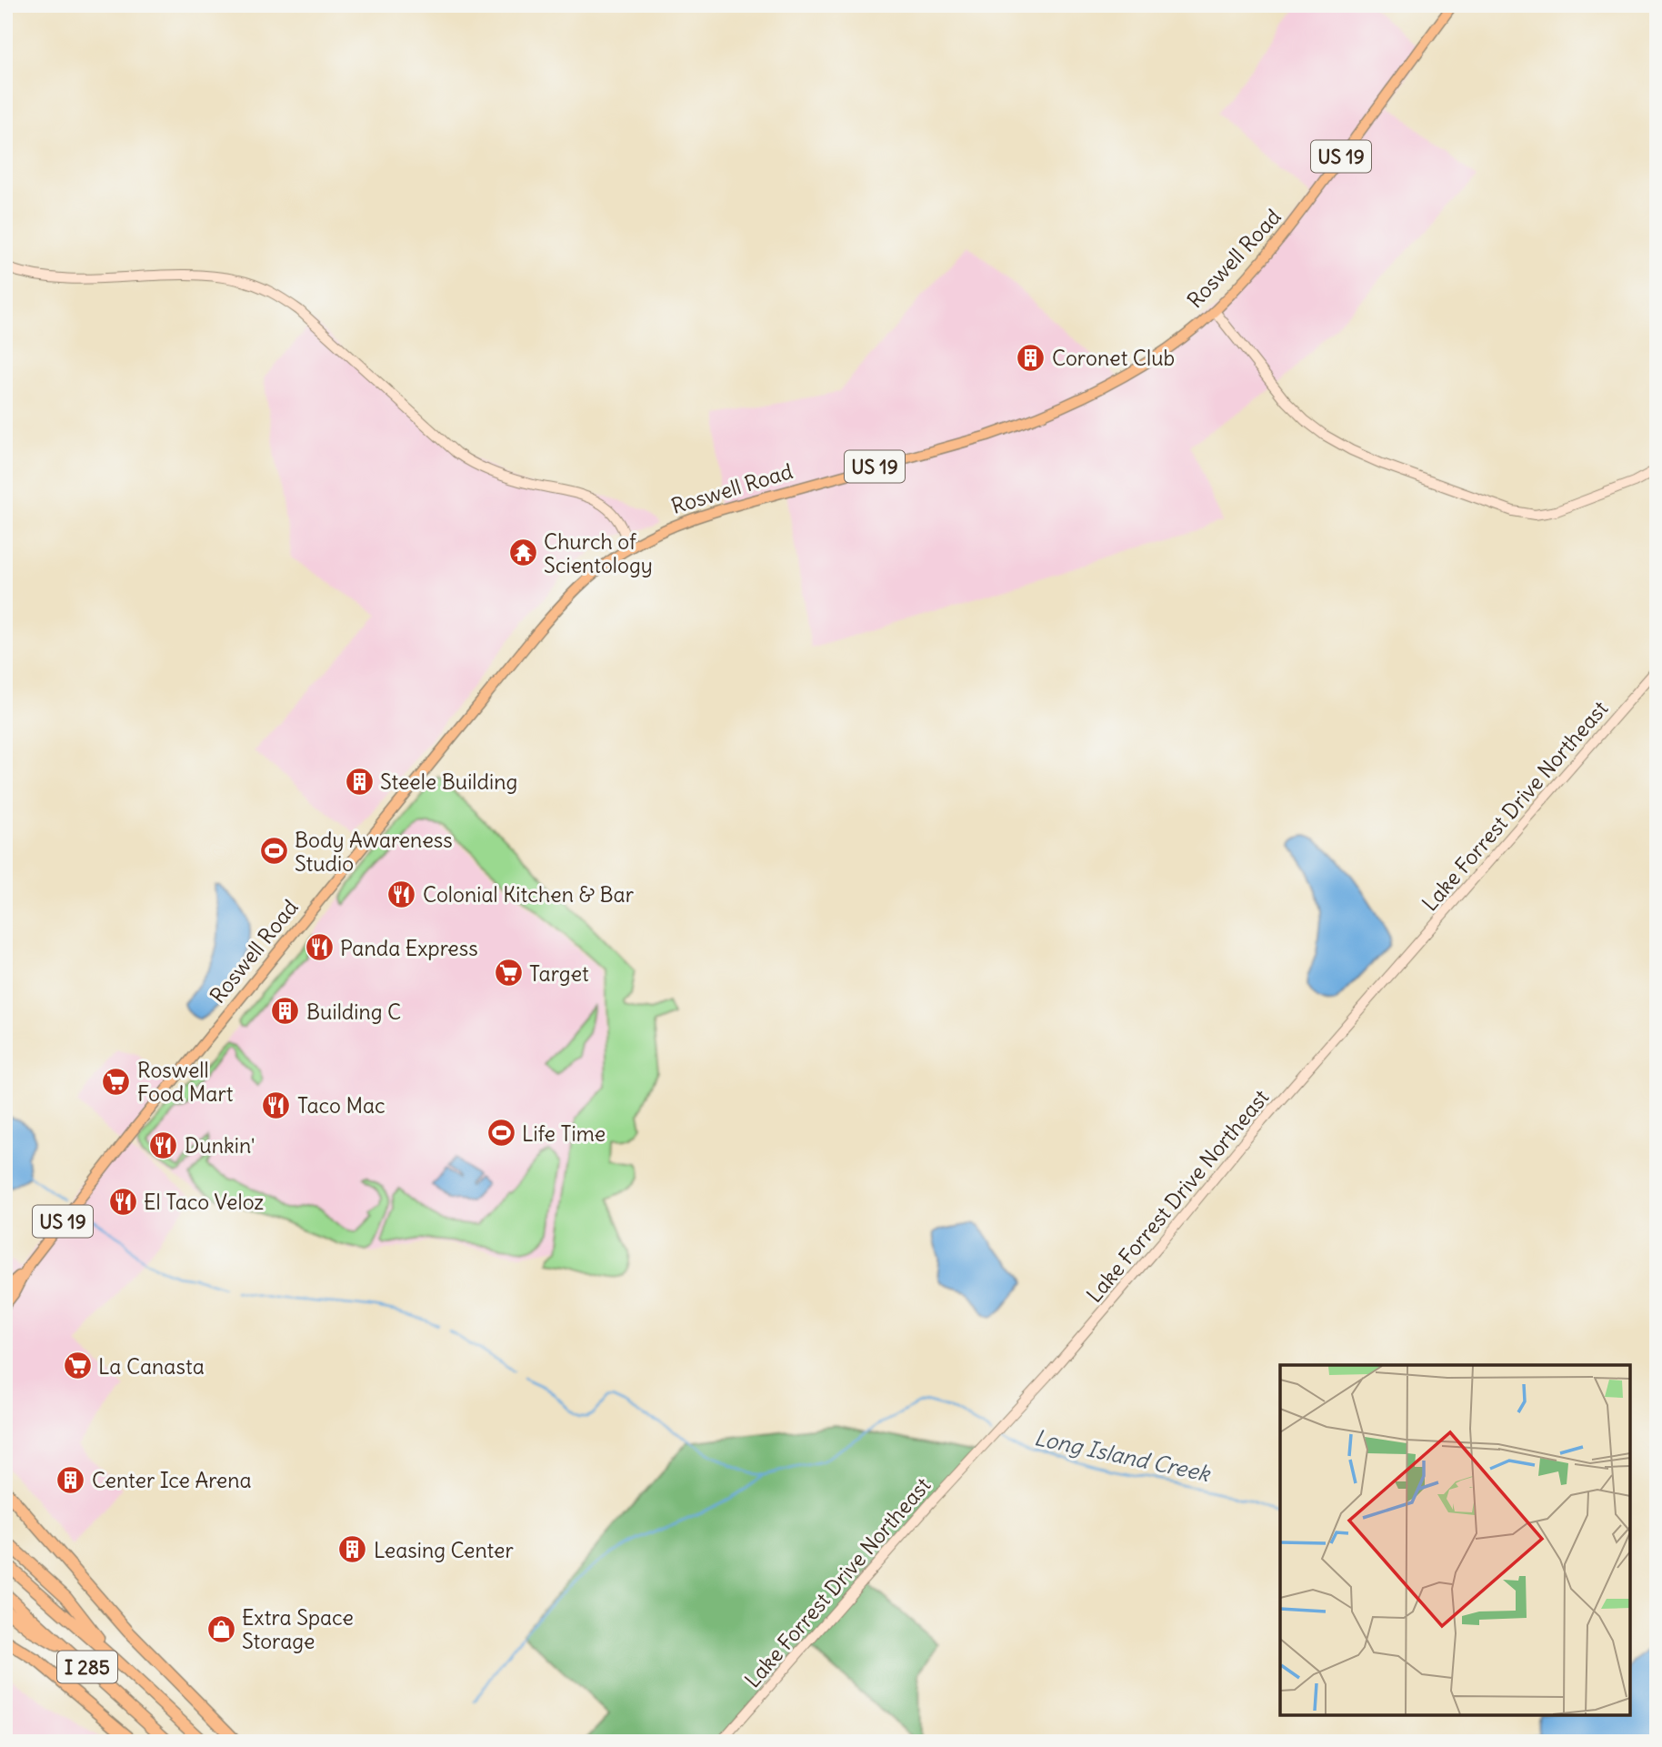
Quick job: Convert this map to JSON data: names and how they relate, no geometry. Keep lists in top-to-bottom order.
{
  "streets": {
    "highway": ["I 285"],
    "main road": ["US 19", "Roswell Road"],
    "street": ["Lake Forrest Drive Northeast"]
  },
  "water": ["Long Island Creek"],
  "places": {
    "building": [
      "Coronet Club",
      "Steele Building",
      "Building C",
      "Center Ice Arena",
      "Leasing Center"
    ],
    "temple": ["Church of Scientology"],
    "sports": ["Body Awareness Studio", "Life Time"],
    "restaurant": [
      "Colonial Kitchen & Bar",
      "Panda Express",
      "Taco Mac",
      "Dunkin'",
      "El Taco Veloz"
    ],
    "supermarket": ["Target", "Roswell Food Mart", "La Canasta"],
    "shop": ["Extra Space Storage"]
  }
}
